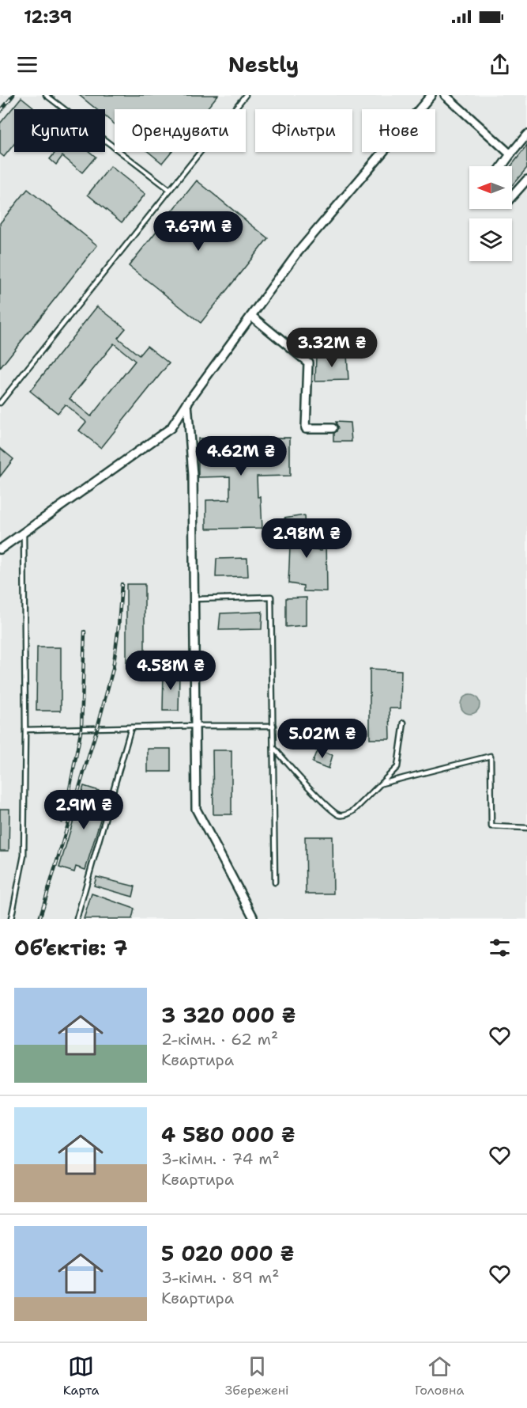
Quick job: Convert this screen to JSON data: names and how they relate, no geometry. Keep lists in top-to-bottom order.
{
  "north": "left",
  "page": {
    "status": "12:39",
    "header": "Nestly",
    "chip": [
      "Купити",
      "Орендувати",
      "Фільтри",
      "Нове"
    ],
    "price": [
      "7.67M ₴",
      "3.32M ₴",
      "4.62M ₴",
      "2.98M ₴",
      "4.58M ₴",
      "5.02M ₴",
      "2.9M ₴"
    ],
    "heading": "Об’єктів: 7",
    "list": [
      {
        "name": "3 320 000 ₴",
        "note": "2-кімн. · 62 m² · Квартира"
      },
      {
        "name": "4 580 000 ₴",
        "note": "3-кімн. · 74 m² · Квартира"
      },
      {
        "name": "5 020 000 ₴",
        "note": "3-кімн. · 89 m² · Квартира"
      }
    ],
    "tabs": ["Карта", "Збережені", "Головна"]
  }
}
